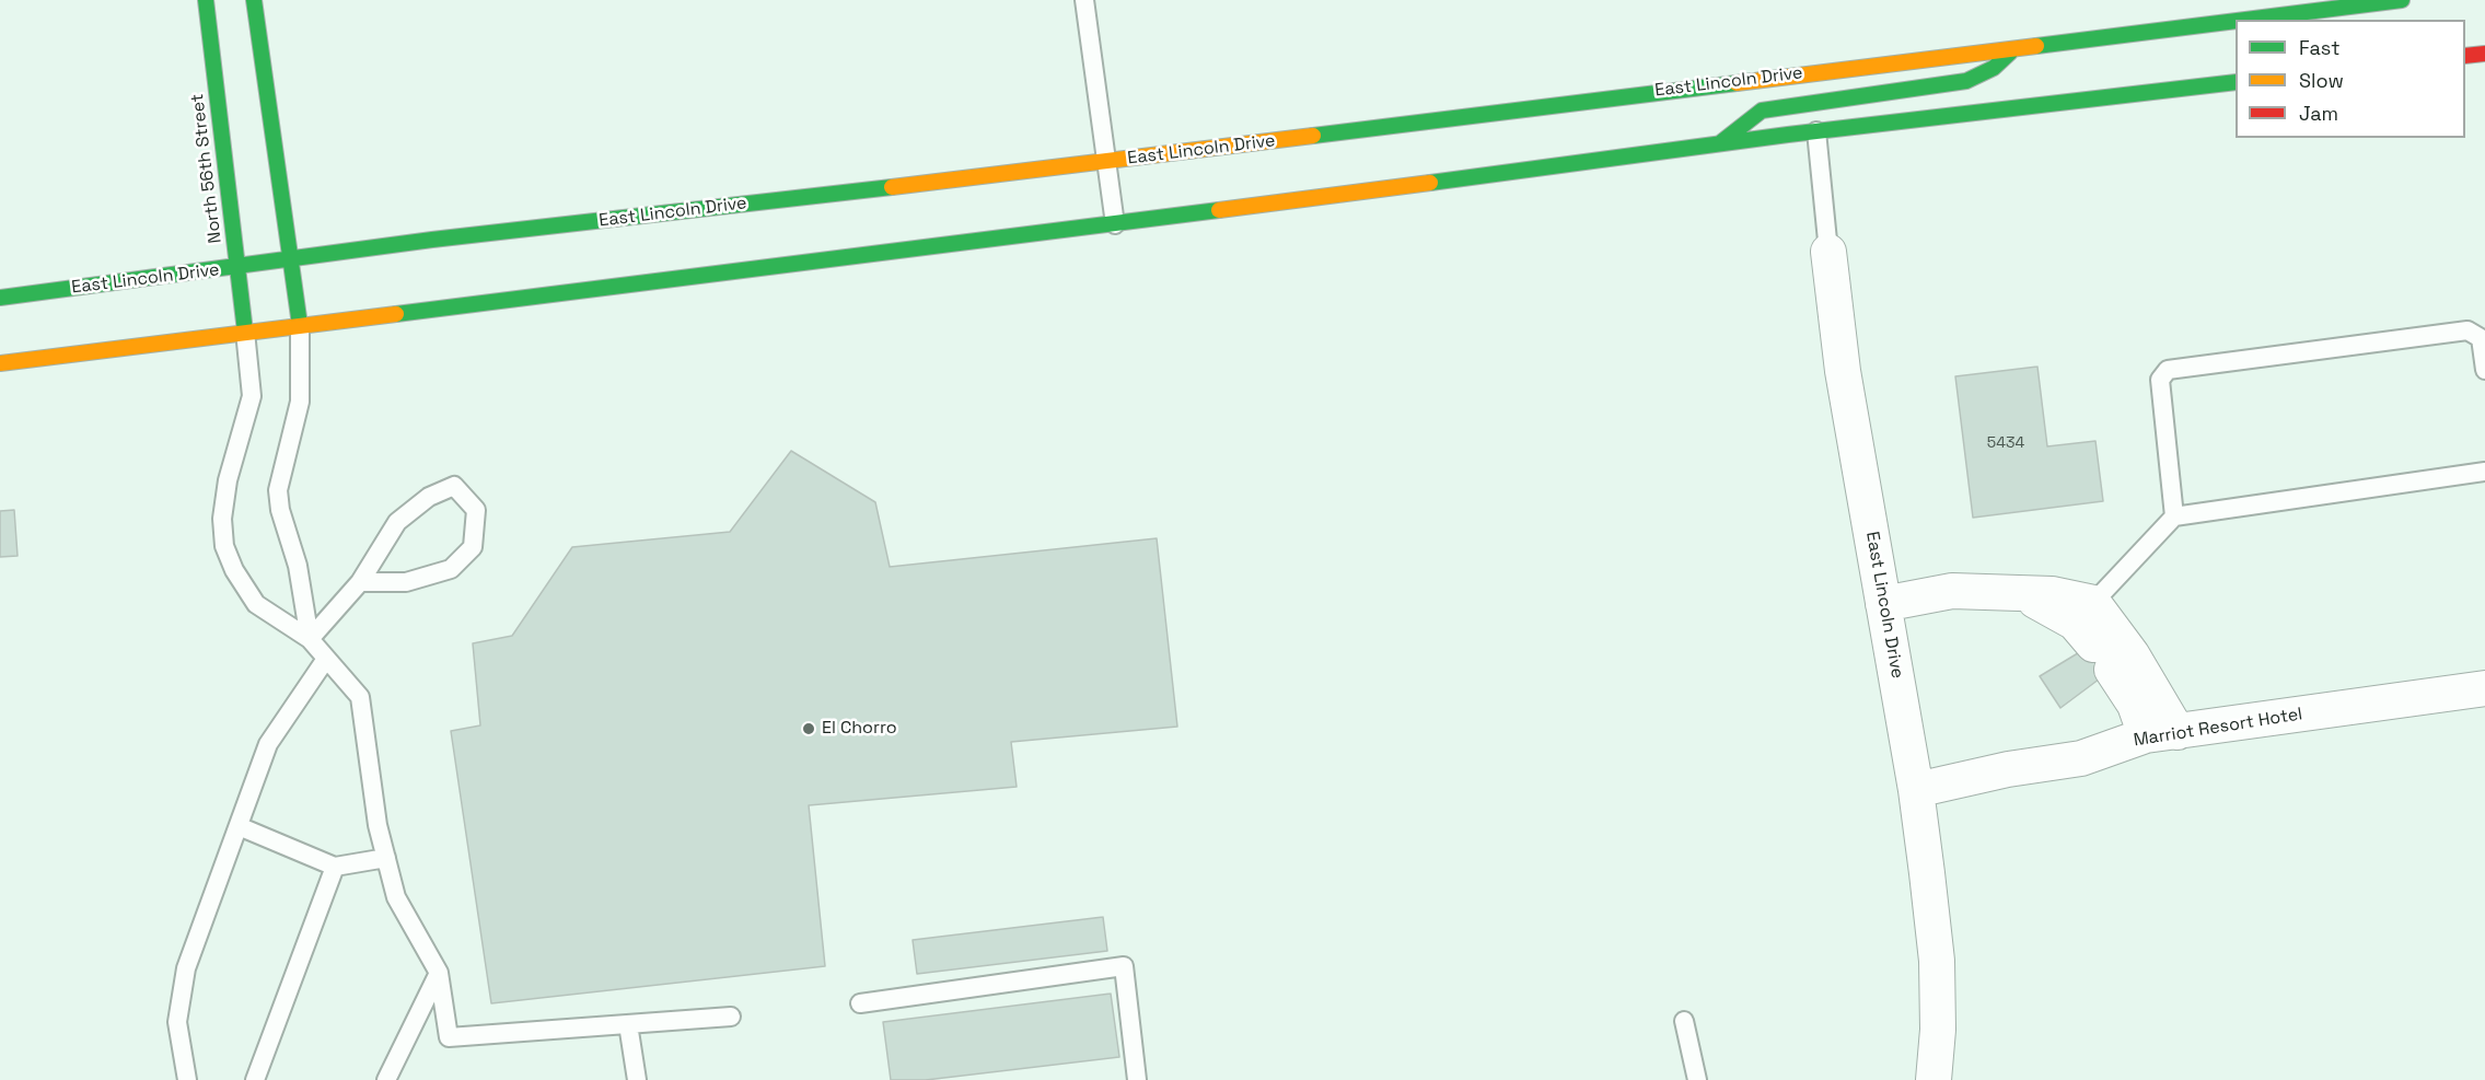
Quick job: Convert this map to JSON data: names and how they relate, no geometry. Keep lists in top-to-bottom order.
{
  "streets": {
    "main road": ["East Lincoln Drive", "North 56th Street"],
    "street": ["Marriot Resort Hotel"]
  },
  "crossings": [
    ["East Lincoln Drive", "North 56th Street"],
    ["East Lincoln Drive", "Marriot Resort Hotel"]
  ],
  "places": ["El Chorro"],
  "house_numbers": ["5434"],
  "legend": ["Fast", "Slow", "Jam"]
}
